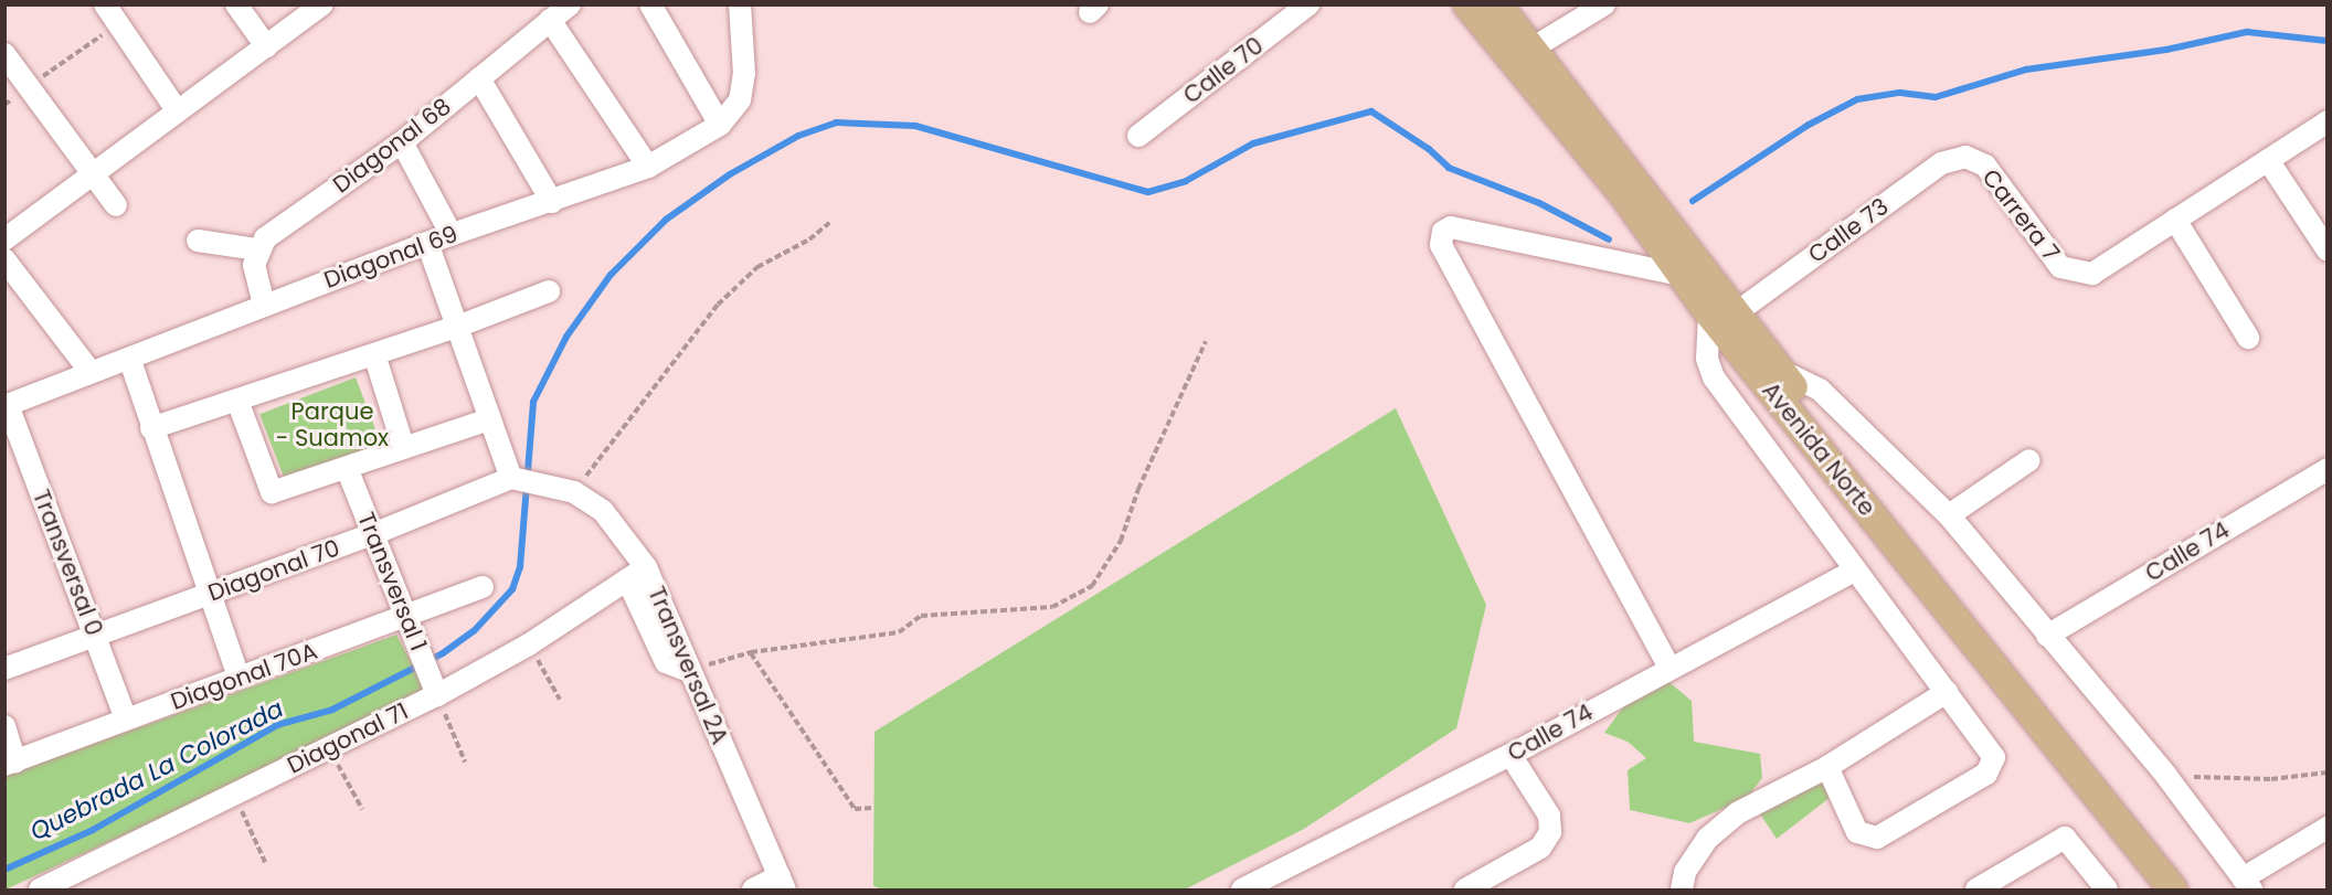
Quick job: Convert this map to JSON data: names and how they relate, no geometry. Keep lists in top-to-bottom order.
{
  "streets": {
    "main road": ["Avenida Norte"],
    "street": [
      "Calle 70",
      "Diagonal 68",
      "Carrera 7",
      "Calle 73",
      "Diagonal 69",
      "Calle 74",
      "Transversal 0",
      "Diagonal 70",
      "Transversal 1",
      "Transversal 2A",
      "Diagonal 70A",
      "Diagonal 71"
    ]
  },
  "crossings": [
    ["Carrera 7", "Calle 73"],
    ["Calle 73", "Avenida Norte"],
    ["Diagonal 69", "Transversal 0"],
    ["Transversal 0", "Diagonal 70"],
    ["Transversal 0", "Diagonal 70A"],
    ["Diagonal 70", "Transversal 1"],
    ["Diagonal 70", "Transversal 2A"],
    ["Transversal 1", "Diagonal 70A"],
    ["Transversal 1", "Diagonal 71"],
    ["Transversal 2A", "Diagonal 71"]
  ],
  "water": ["Quebrada La Colorada"],
  "parks": ["Parque - Suamox"]
}
